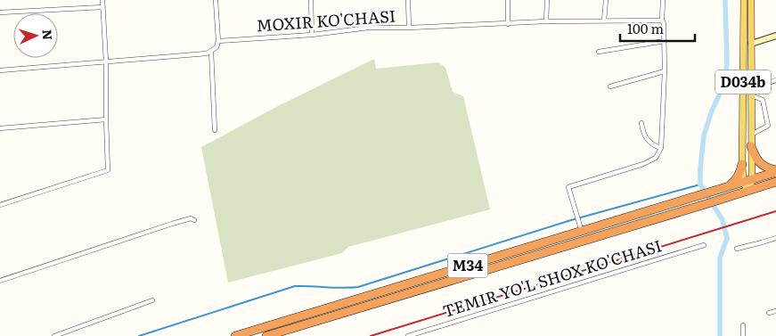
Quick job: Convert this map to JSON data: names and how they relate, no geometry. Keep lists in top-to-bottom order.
{
  "streets": {
    "highway": ["M34"],
    "main road": ["D034b"],
    "street": ["MOXIR KO'CHASI", "TEMIR YO'L SHOX KO'CHASI"]
  },
  "crossings": [
    ["D034b", "M34"]
  ],
  "scale_bar": "100 m",
  "north": "right"
}
